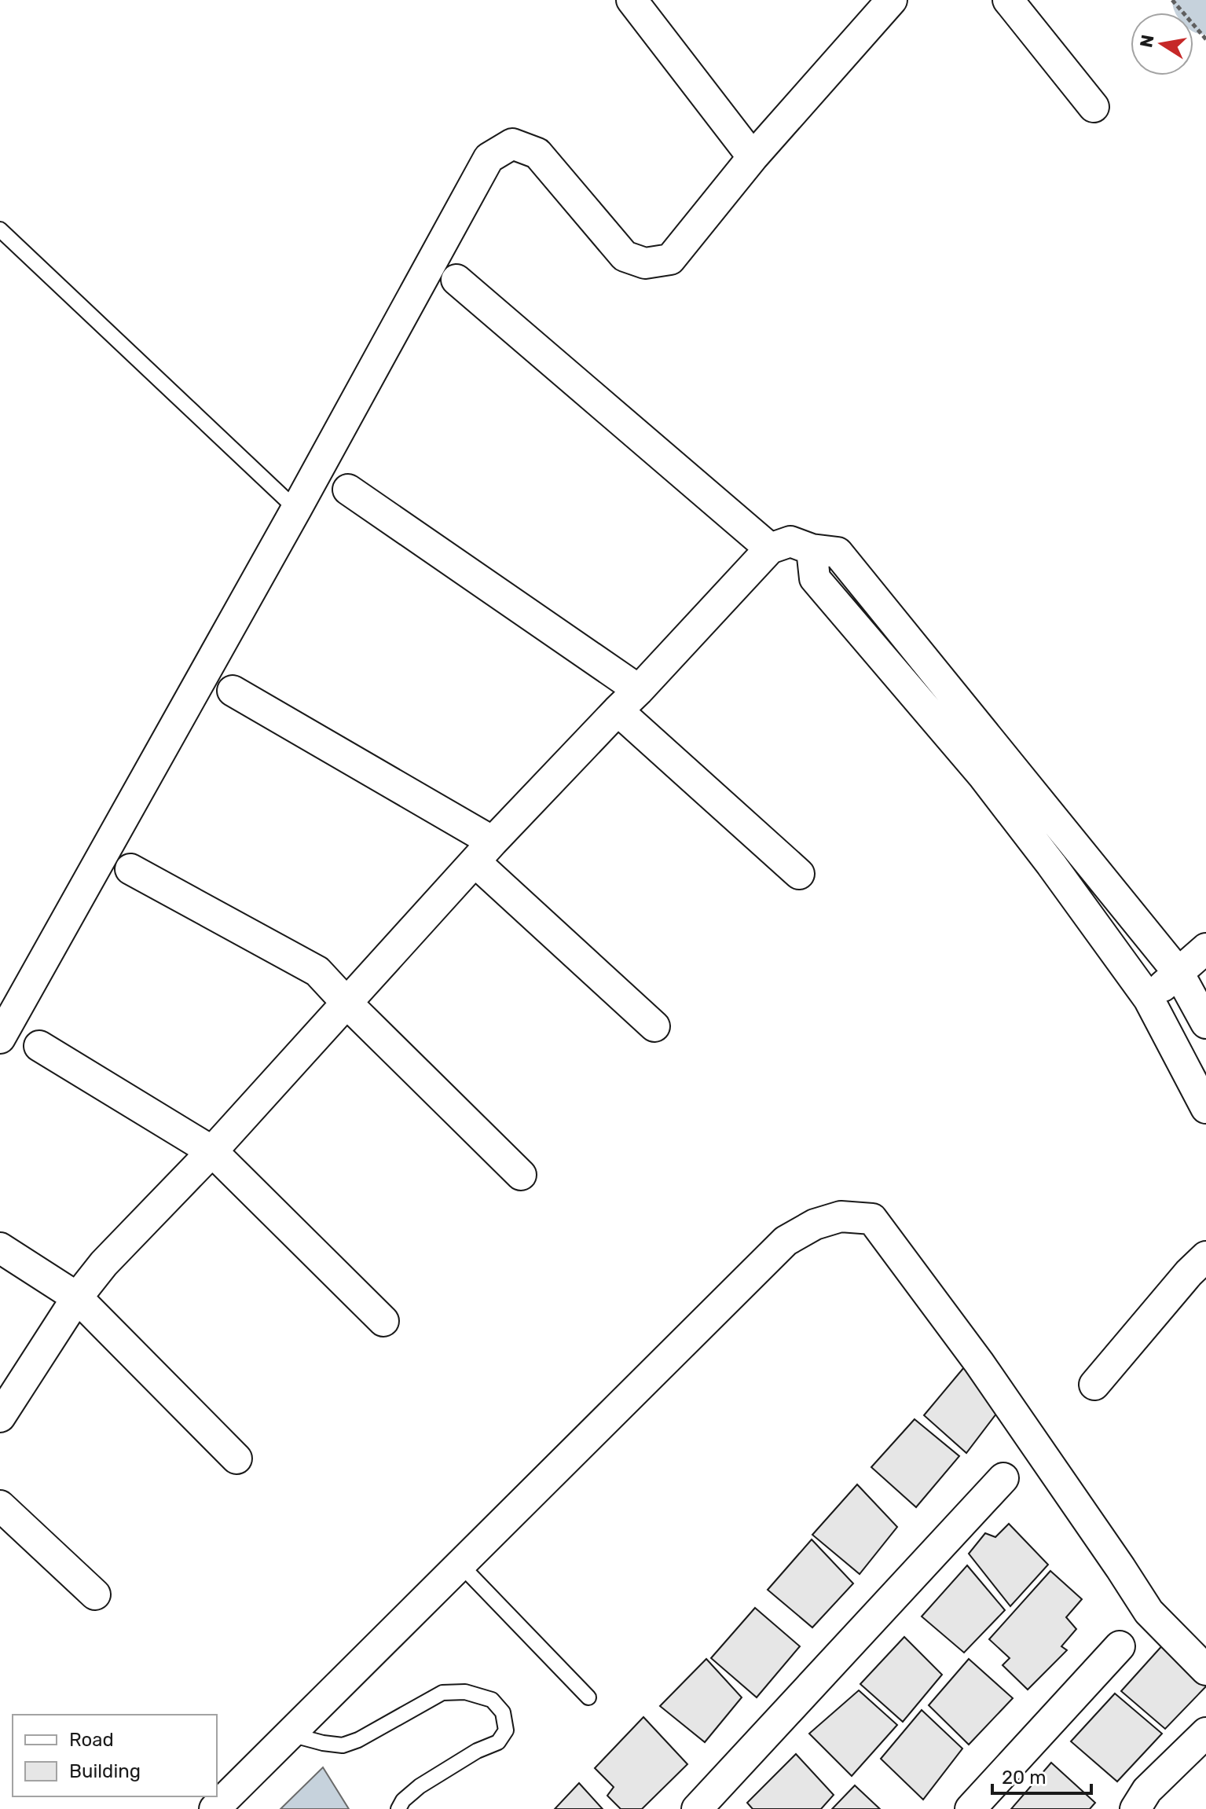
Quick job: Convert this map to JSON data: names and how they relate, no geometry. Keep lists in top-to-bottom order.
{
  "legend": ["Road", "Building"],
  "scale_bar": "20 m",
  "north": "left"
}
